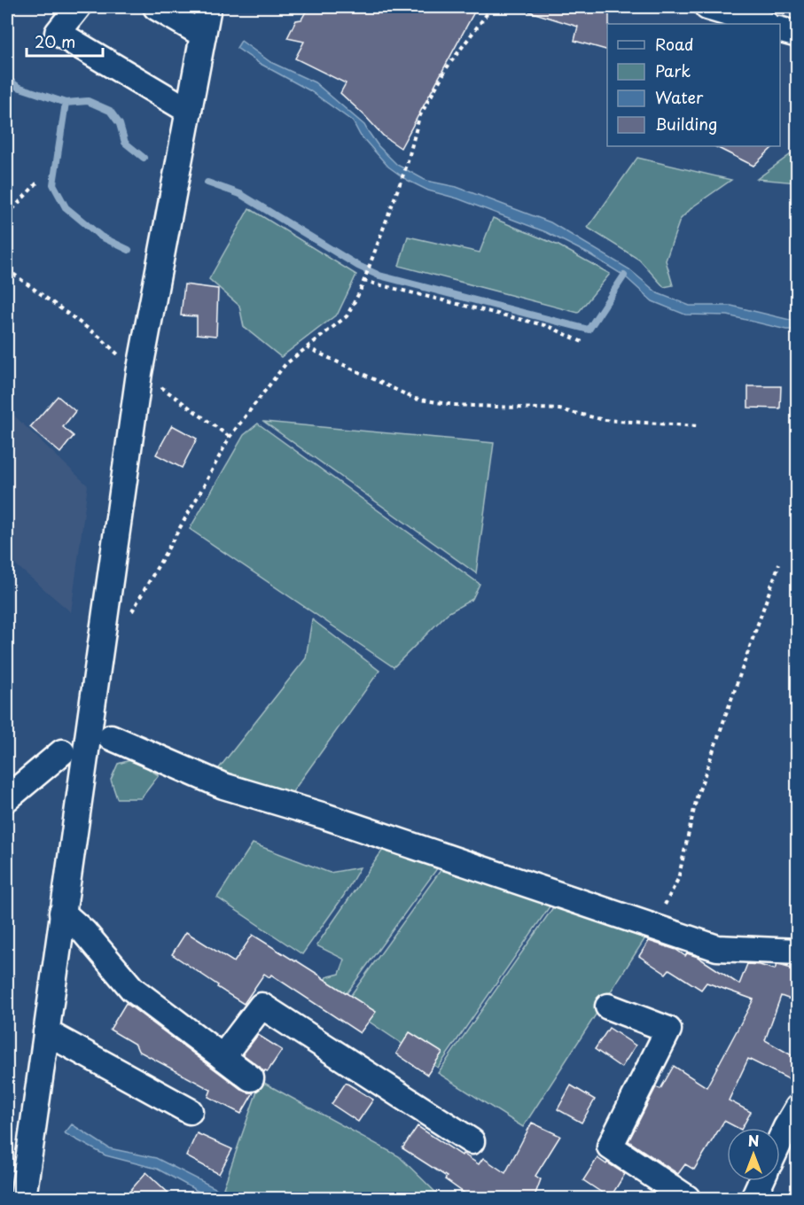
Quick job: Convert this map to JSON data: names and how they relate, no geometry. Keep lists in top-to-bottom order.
{
  "legend": [
    "Road",
    "Park",
    "Water",
    "Building"
  ],
  "scale_bar": "20 m",
  "north": "top"
}
